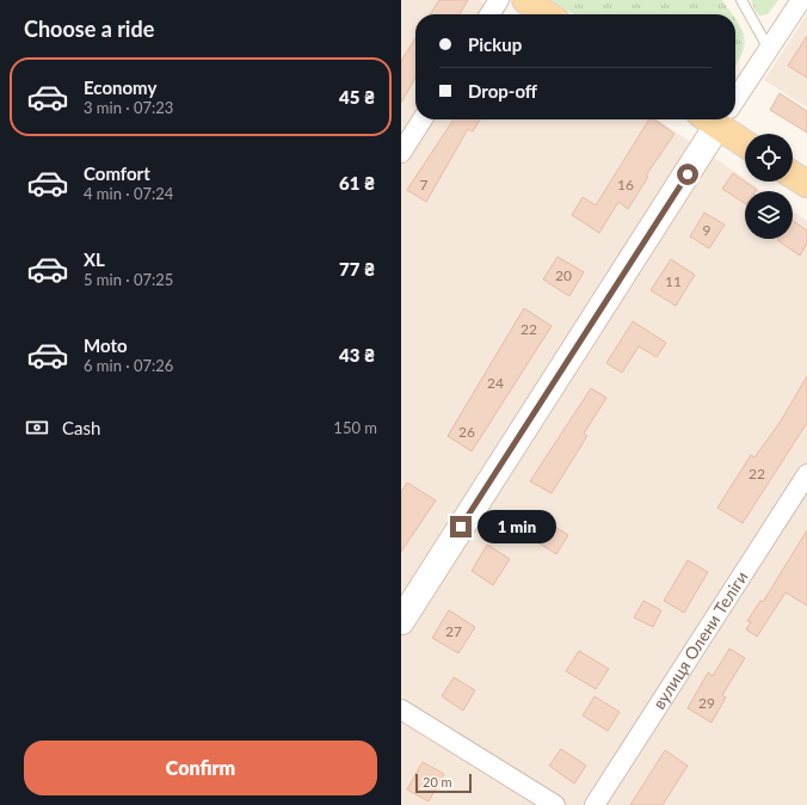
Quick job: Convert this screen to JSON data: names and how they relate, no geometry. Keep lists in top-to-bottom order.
{
  "streets": {
    "street": ["вулиця Олени Теліги"]
  },
  "house_numbers": [
    "7",
    "16",
    "9",
    "20",
    "11",
    "22",
    "24",
    "26",
    "22",
    "27",
    "29"
  ],
  "scale_bar": "20 m",
  "page": {
    "heading": "Choose a ride",
    "banner": ["Pickup", "Drop-off"],
    "list": [
      {
        "name": "Economy",
        "note": "3 min · 07:23",
        "value": "45 ₴"
      },
      {
        "name": "Comfort",
        "note": "4 min · 07:24",
        "value": "61 ₴"
      },
      {
        "name": "XL",
        "note": "5 min · 07:25",
        "value": "77 ₴"
      },
      {
        "name": "Moto",
        "note": "6 min · 07:26",
        "value": "43 ₴"
      }
    ],
    "pay": ["Cash", "150 m"],
    "bubble": "1 min",
    "buttons": "Confirm",
    "scale": "20 m"
  }
}
